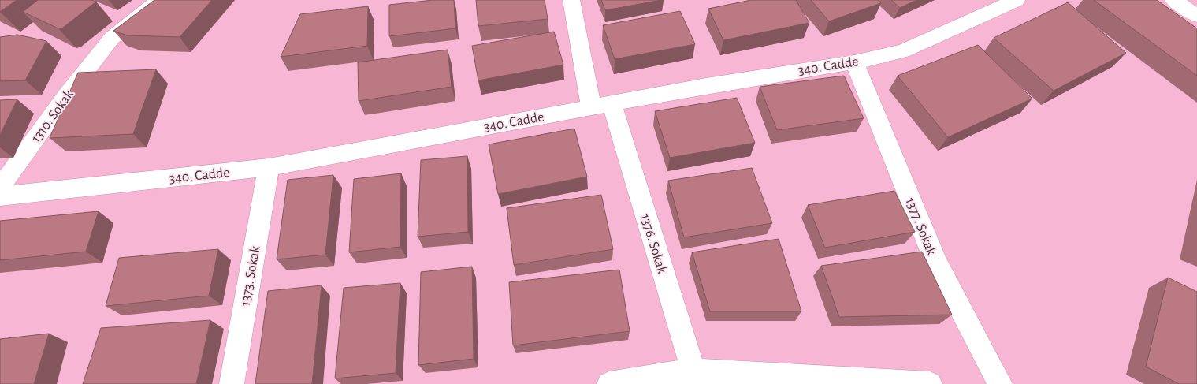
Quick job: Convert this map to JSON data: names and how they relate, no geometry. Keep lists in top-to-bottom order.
{
  "streets": {
    "street": [
      "340. Cadde",
      "1310. Sokak",
      "1377. Sokak",
      "1376. Sokak",
      "1373. Sokak"
    ]
  },
  "crossings": [
    ["340. Cadde", "1377. Sokak"],
    ["340. Cadde", "1376. Sokak"],
    ["340. Cadde", "1373. Sokak"]
  ]
}
